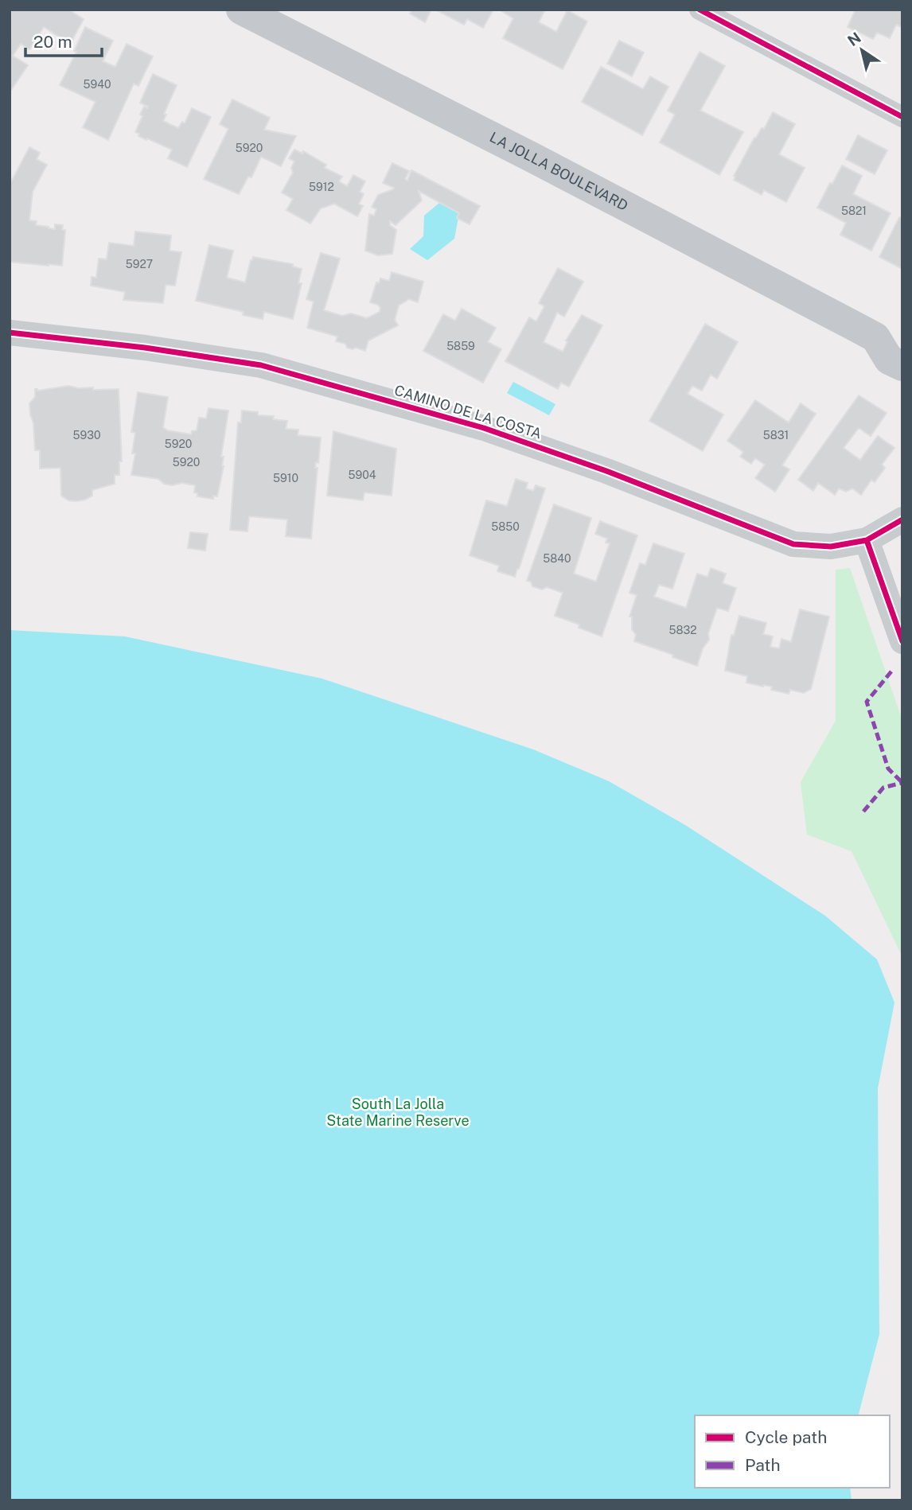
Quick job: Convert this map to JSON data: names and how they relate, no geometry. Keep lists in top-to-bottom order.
{
  "streets": {
    "main road": ["LA JOLLA BOULEVARD"],
    "street": ["CAMINO DE LA COSTA"]
  },
  "parks": ["South La Jolla State Marine Reserve"],
  "house_numbers": [
    "5940",
    "5920",
    "5912",
    "5821",
    "5927",
    "5859",
    "5930",
    "5831",
    "5920",
    "5920",
    "5904",
    "5910",
    "5850",
    "5840",
    "5832"
  ],
  "legend": ["Cycle path", "Path"],
  "scale_bar": "20 m",
  "north": "top left"
}
